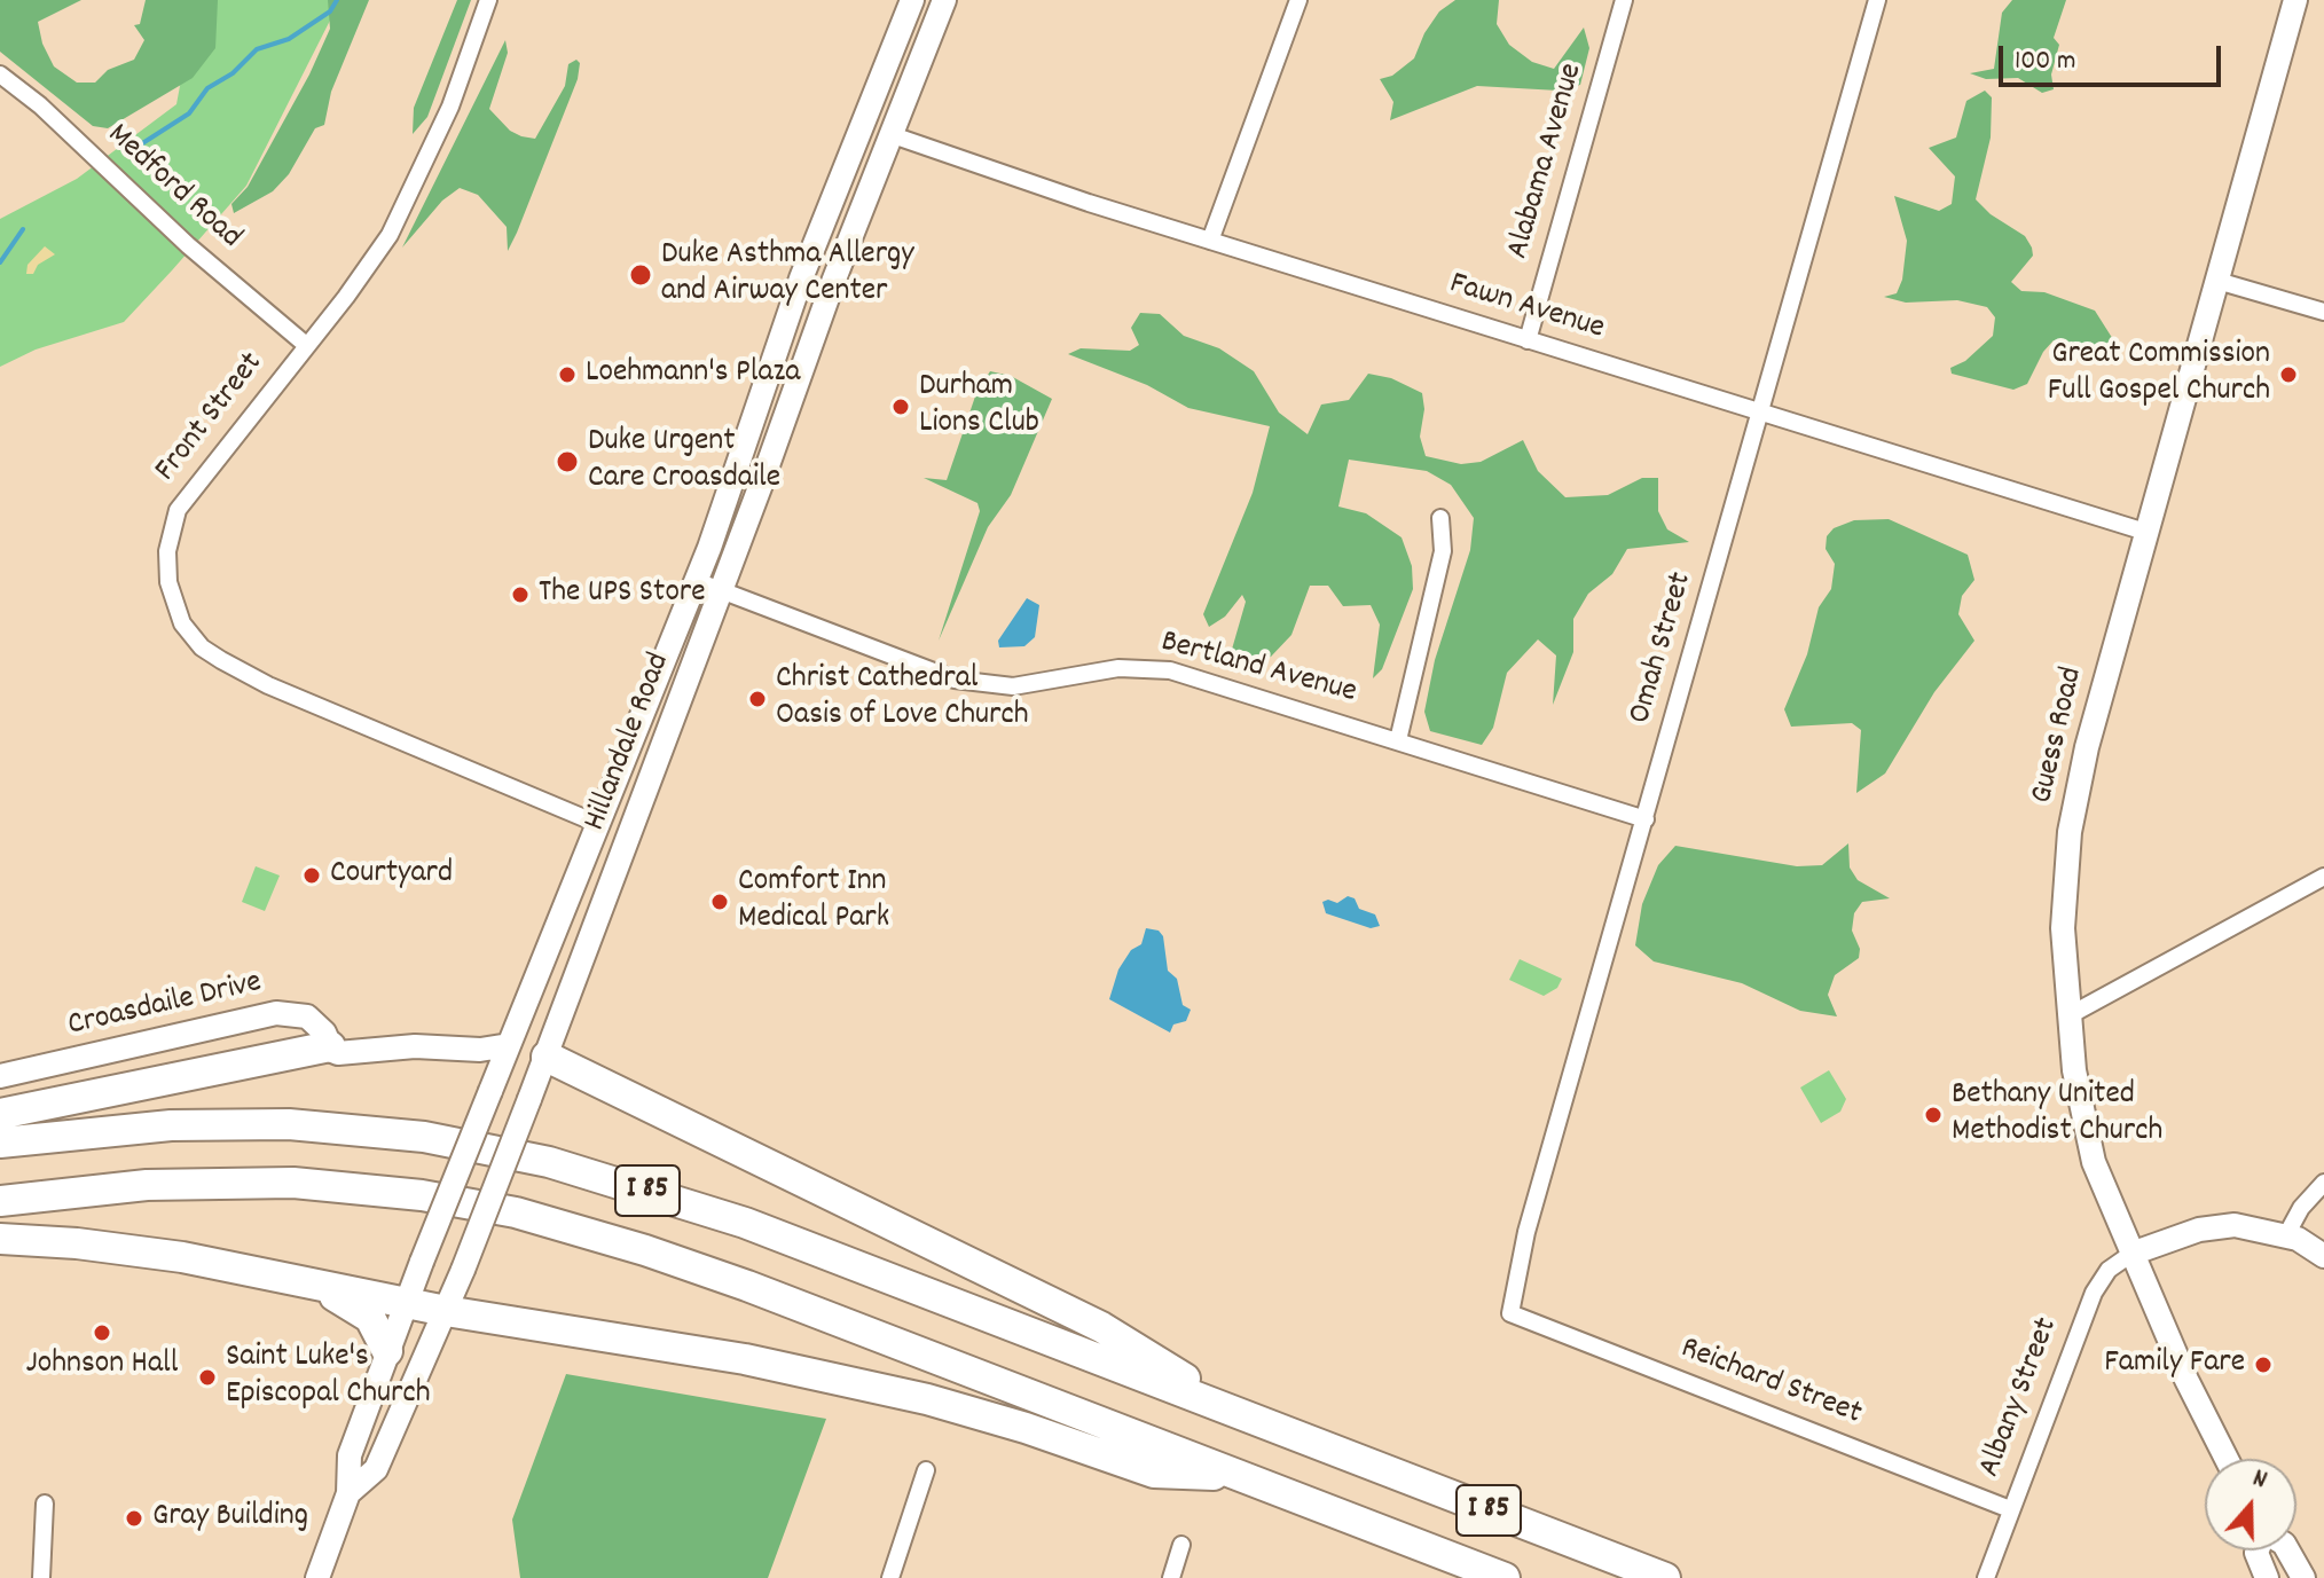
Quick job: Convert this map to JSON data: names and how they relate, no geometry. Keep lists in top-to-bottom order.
{
  "streets": {
    "highway": ["I 85"],
    "main road": ["Guess Road", "Hillandale Road", "Croasdaile Drive"],
    "street": [
      "Alabama Avenue",
      "Medford Road",
      "Fawn Avenue",
      "Front Street",
      "Omah Street",
      "Bertland Avenue",
      "Reichard Street",
      "Albany Street"
    ]
  },
  "crossings": [
    ["Alabama Avenue", "Fawn Avenue"],
    ["Medford Road", "Front Street"],
    ["Fawn Avenue", "Omah Street"],
    ["Fawn Avenue", "Guess Road"],
    ["Fawn Avenue", "Hillandale Road"],
    ["Front Street", "Hillandale Road"],
    ["Omah Street", "Bertland Avenue"],
    ["Omah Street", "Reichard Street"],
    ["Bertland Avenue", "Hillandale Road"],
    ["Guess Road", "Albany Street"],
    ["Reichard Street", "Albany Street"]
  ],
  "places": [
    "Duke Asthma Allergy and Airway Center",
    "Loehmann's Plaza",
    "Great Commission Full Gospel Church",
    "Durham Lions Club",
    "Duke Urgent Care Croasdaile",
    "The UPS Store",
    "Christ Cathedral Oasis of Love Church",
    "Courtyard",
    "Comfort Inn Medical Park",
    "Bethany United Methodist Church",
    "Johnson Hall",
    "Family Fare",
    "Saint Luke's Episcopal Church",
    "Gray Building"
  ],
  "scale_bar": "100 m",
  "north": "top"
}
